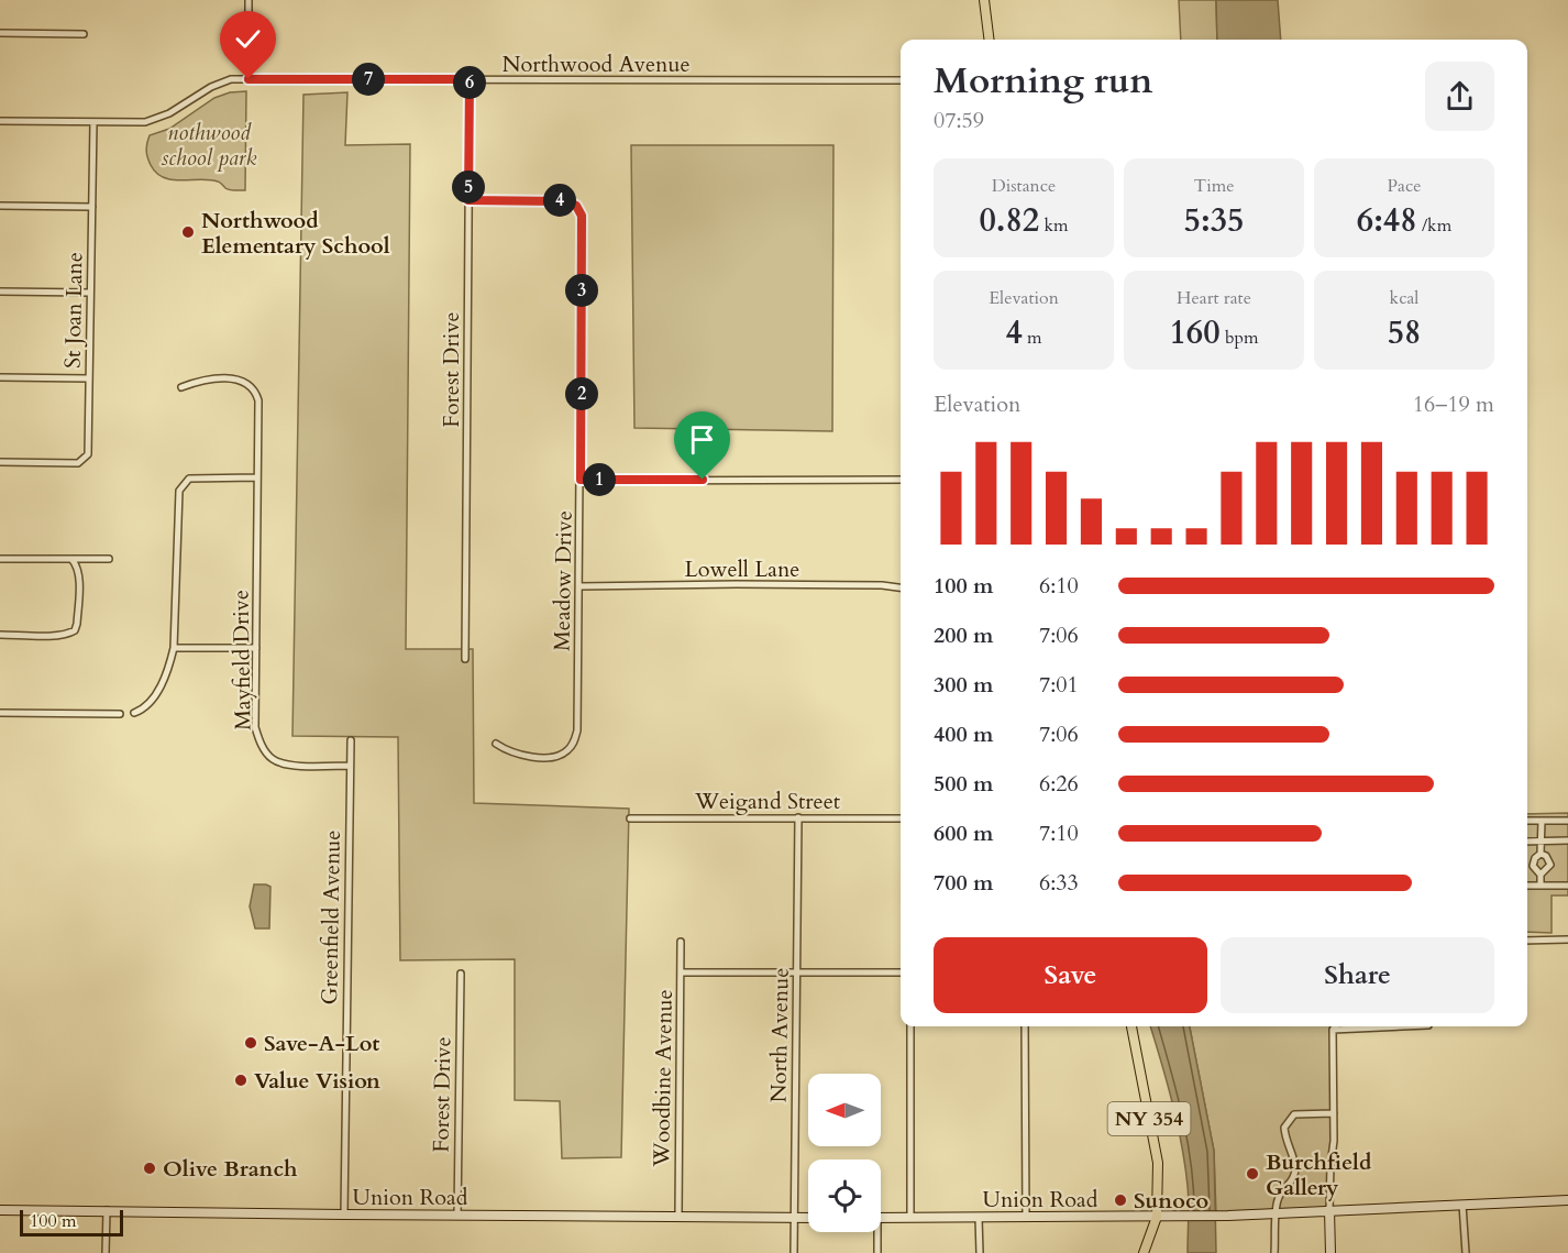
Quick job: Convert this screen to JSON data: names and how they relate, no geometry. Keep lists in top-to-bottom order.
{
  "streets": {
    "main road": ["NY 354", "Union Road"],
    "street": [
      "Northwood Avenue",
      "St Joan Lane",
      "Forest Drive",
      "Lowell Lane",
      "Meadow Drive",
      "Mayfield Drive",
      "Weigand Street",
      "Greenfield Avenue",
      "North Avenue",
      "Woodbine Avenue"
    ]
  },
  "crossings": [
    ["Northwood Avenue", "St Joan Lane"],
    ["Northwood Avenue", "Forest Drive"],
    ["Forest Drive", "Meadow Drive"],
    ["Forest Drive", "Union Road"],
    ["Lowell Lane", "Meadow Drive"],
    ["Mayfield Drive", "Greenfield Avenue"],
    ["Weigand Street", "North Avenue"],
    ["Greenfield Avenue", "Union Road"],
    ["North Avenue", "Union Road"],
    ["Woodbine Avenue", "Union Road"],
    ["NY 354", "Union Road"]
  ],
  "parks": ["nothwood school park"],
  "places": [
    "Northwood Elementary School",
    "Save-A-Lot",
    "Value Vision",
    "Olive Branch",
    "Burchfield Gallery",
    "Sunoco"
  ],
  "scale_bar": "100 m",
  "north": "left",
  "page": {
    "heading": ["Morning run", "07:59"],
    "pins": [
      "7",
      "6",
      "5",
      "4",
      "3",
      "2",
      "1"
    ],
    "stats": [
      ["Distance", "0.82 km"],
      ["Time", "5:35"],
      ["Pace", "6:48 /km"],
      ["Elevation", "4 m"],
      ["Heart rate", "160 bpm"],
      ["kcal", "58"]
    ],
    "chart": ["Elevation", "16–19 m"],
    "list": [
      {
        "name": "100 m",
        "note": "6:10"
      },
      {
        "name": "200 m",
        "note": "7:06"
      },
      {
        "name": "300 m",
        "note": "7:01"
      },
      {
        "name": "400 m",
        "note": "7:06"
      },
      {
        "name": "500 m",
        "note": "6:26"
      },
      {
        "name": "600 m",
        "note": "7:10"
      },
      {
        "name": "700 m",
        "note": "6:33"
      }
    ],
    "buttons": ["Save", "Share"],
    "scale": "100 m"
  }
}
